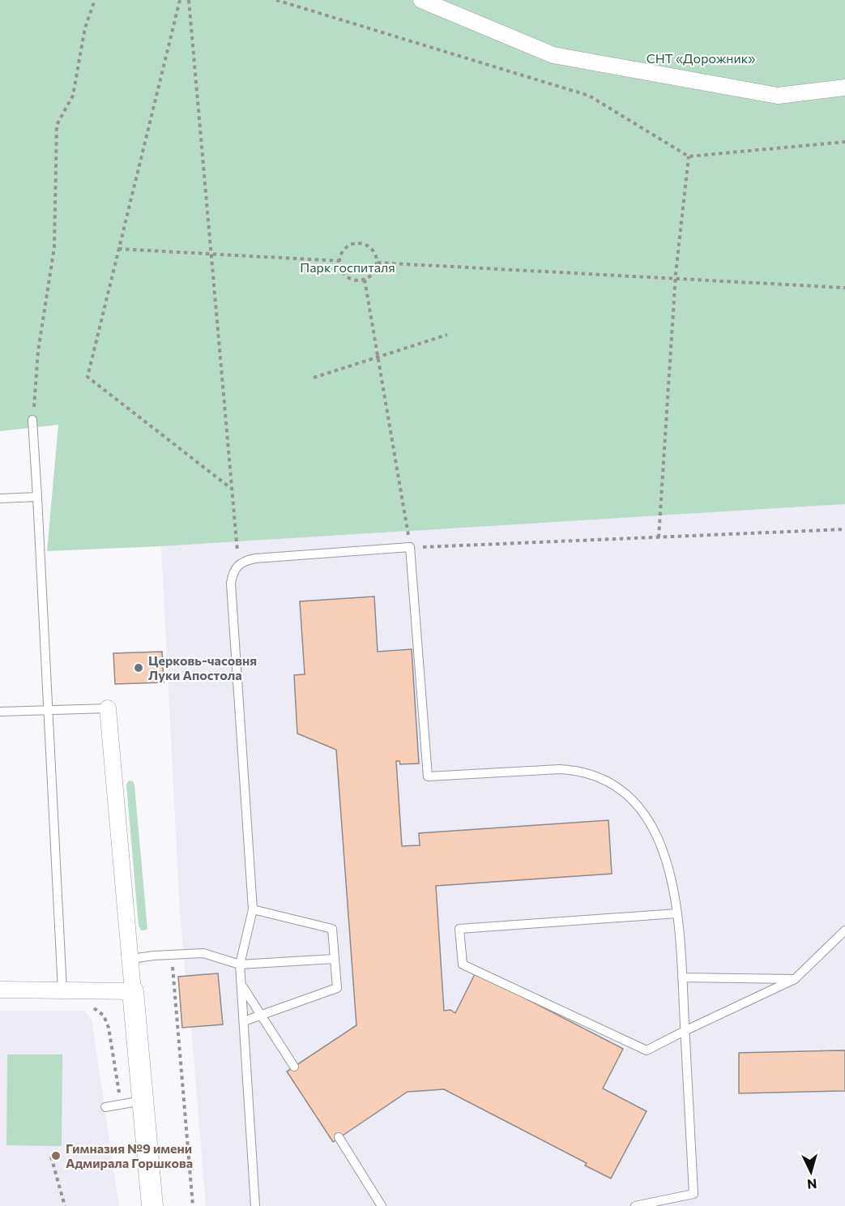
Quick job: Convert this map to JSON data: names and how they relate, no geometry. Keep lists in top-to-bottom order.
{
  "parks": ["СНТ «Дорожник»", "Парк госпиталя"],
  "places": ["Церковь-часовня Луки Апостола", "Гимназия №9 имени Адмирала Горшкова"],
  "north": "bottom"
}
